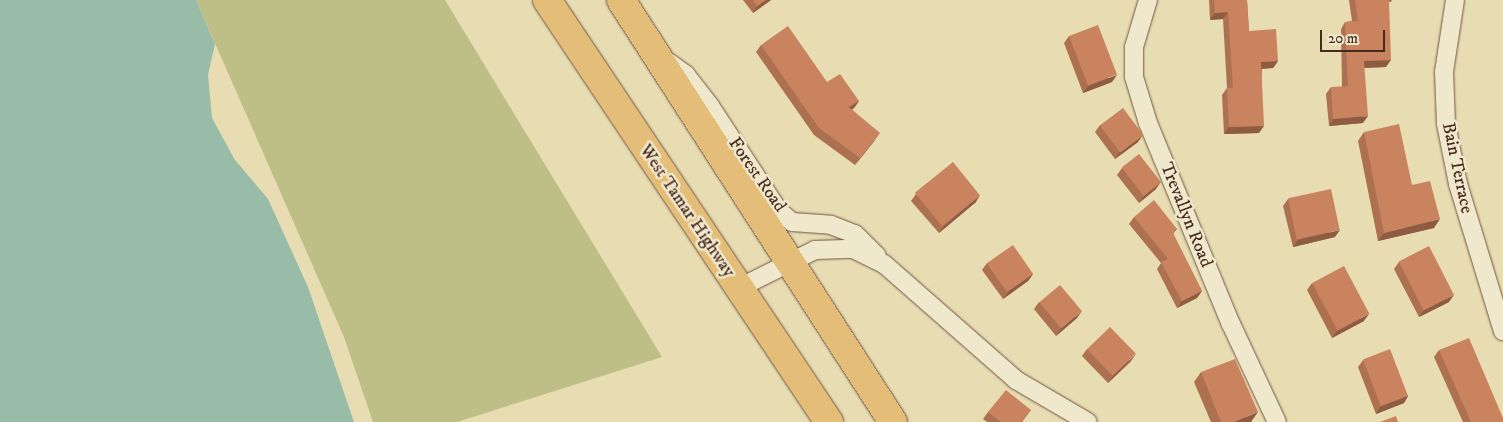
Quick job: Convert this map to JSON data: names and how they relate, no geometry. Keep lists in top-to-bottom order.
{
  "streets": {
    "highway": ["West Tamar Highway"],
    "street": ["Bain Terrace", "Forest Road", "Trevallyn Road"]
  },
  "crossings": [
    ["Forest Road", "West Tamar Highway"]
  ],
  "scale_bar": "20 m"
}
